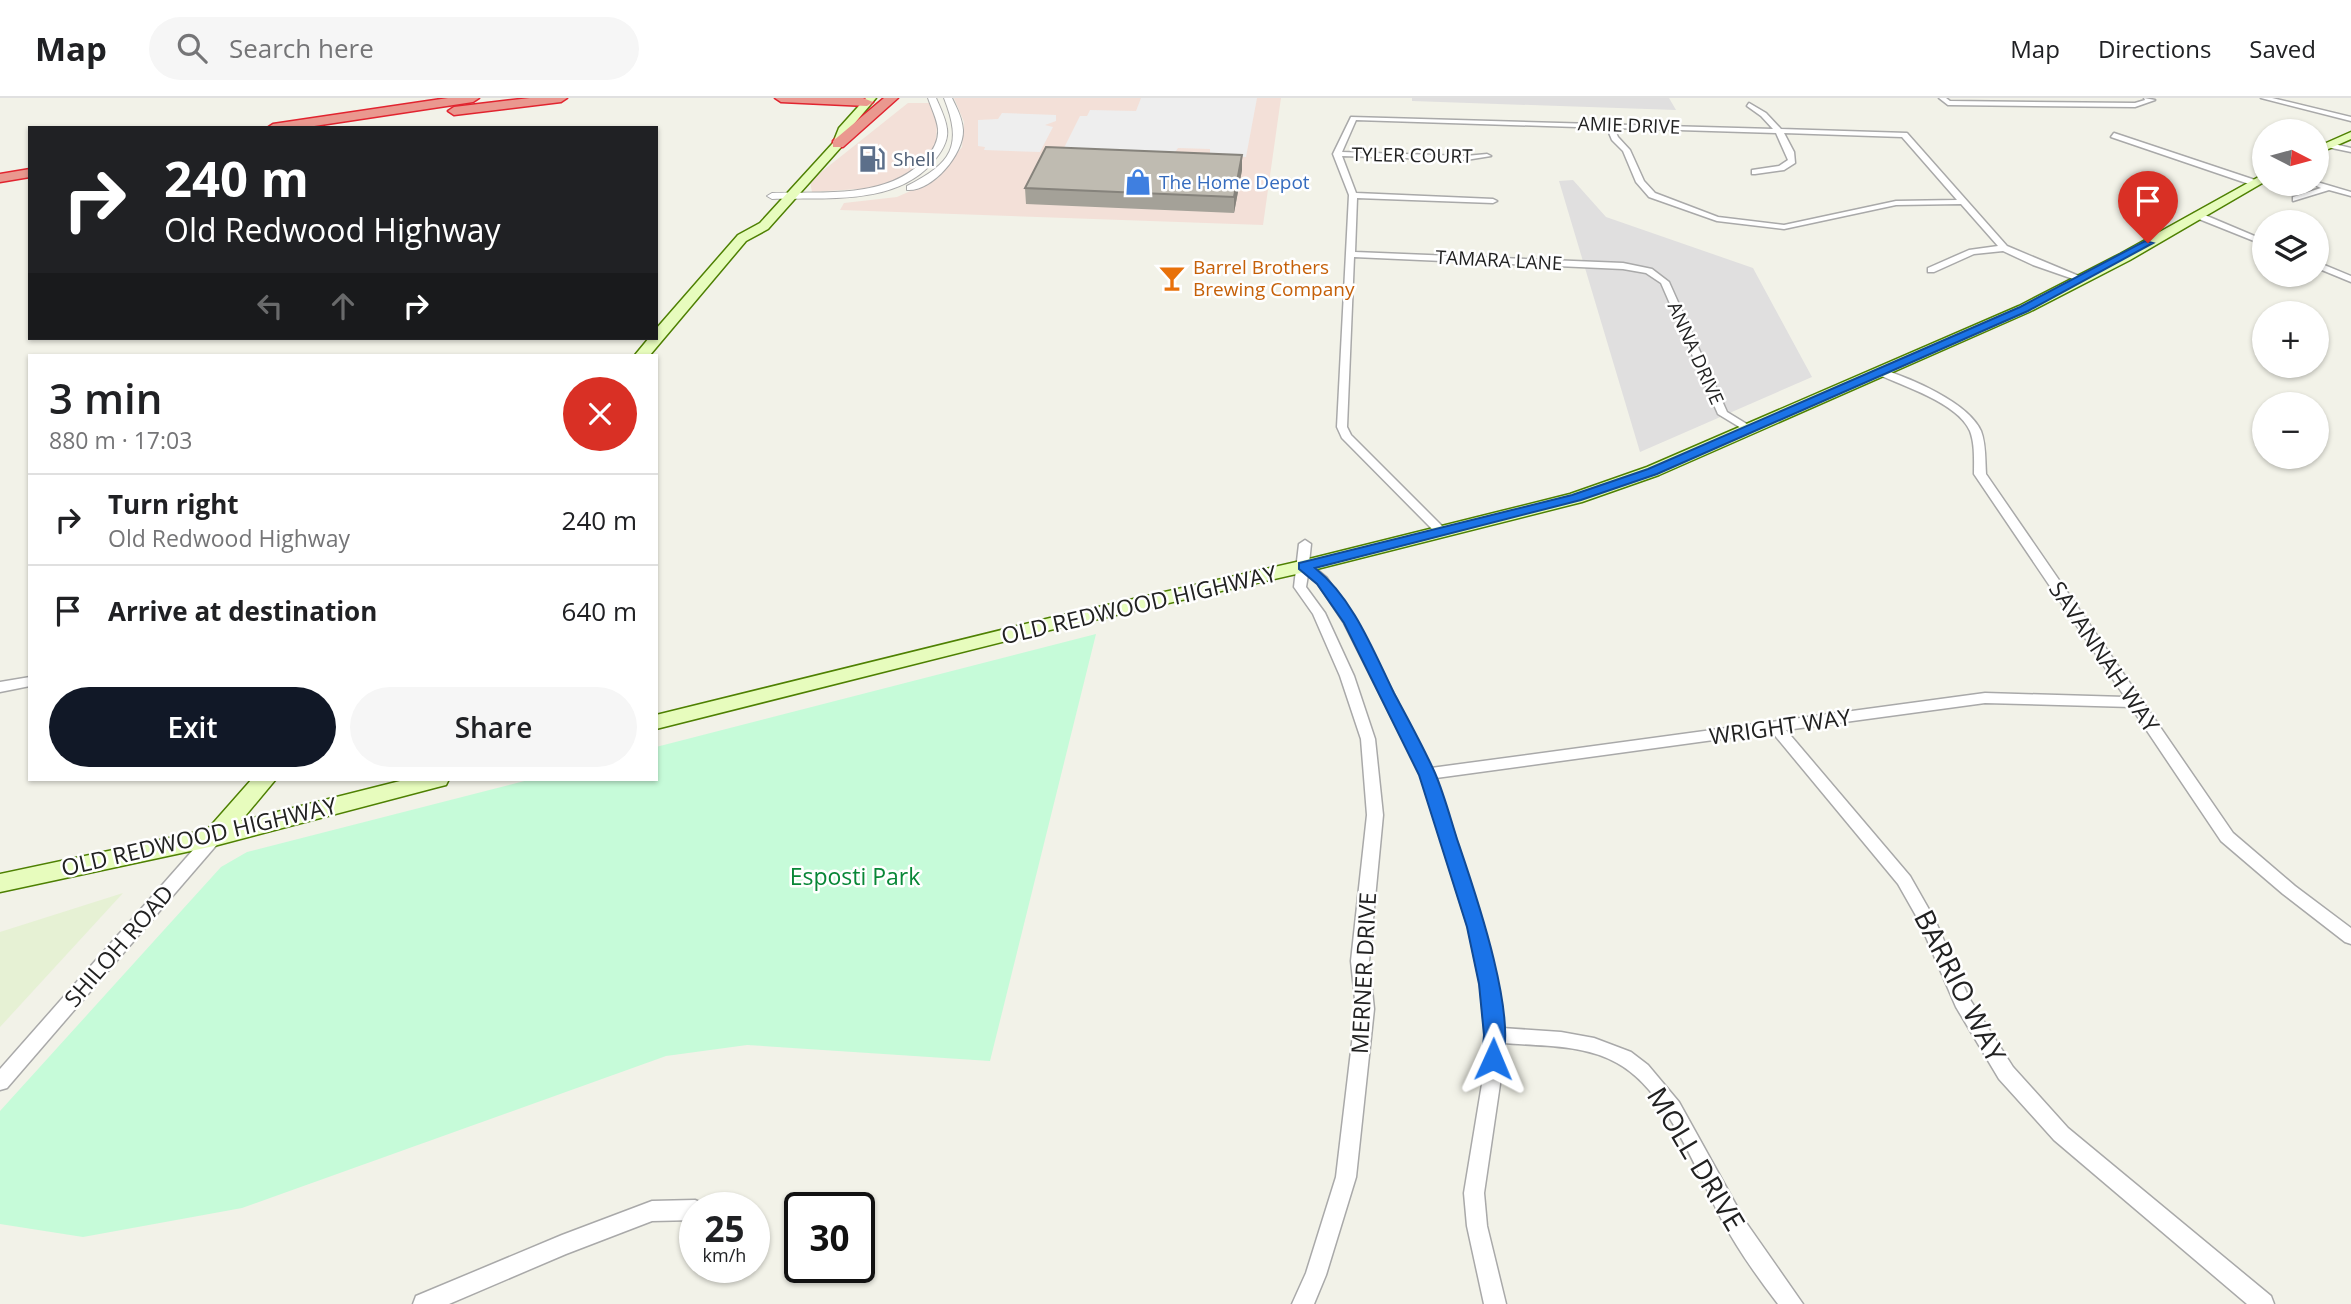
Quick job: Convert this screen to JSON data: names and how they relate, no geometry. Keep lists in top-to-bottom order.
{
  "streets": {
    "main road": ["OLD REDWOOD HIGHWAY", "SHILOH ROAD"],
    "street": [
      "AMIE DRIVE",
      "TYLER COURT",
      "TAMARA LANE",
      "ANNA DRIVE",
      "SAVANNAH WAY",
      "WRIGHT WAY",
      "MERNER DRIVE",
      "BARRIO WAY",
      "MOLL DRIVE"
    ]
  },
  "crossings": [
    ["AMIE DRIVE", "TYLER COURT"],
    ["TAMARA LANE", "ANNA DRIVE"],
    ["ANNA DRIVE", "OLD REDWOOD HIGHWAY"],
    ["OLD REDWOOD HIGHWAY", "SAVANNAH WAY"],
    ["OLD REDWOOD HIGHWAY", "SHILOH ROAD"],
    ["OLD REDWOOD HIGHWAY", "MERNER DRIVE"],
    ["SAVANNAH WAY", "WRIGHT WAY"],
    ["WRIGHT WAY", "BARRIO WAY"]
  ],
  "parks": ["Esposti Park"],
  "places": {
    "fuel station": ["Shell"],
    "shop": ["The Home Depot"],
    "bar": ["Barrel Brothers Brewing Company"]
  },
  "north": "right",
  "page": {
    "header": "Map",
    "search": "Search here",
    "nav": ["Map", "Directions", "Saved"],
    "map_buttons": ["+", "−"],
    "turn": ["240 m", "Old Redwood Highway"],
    "heading": ["3 min", "880 m · 17:03"],
    "list": [
      {
        "name": "Turn right",
        "note": "Old Redwood Highway",
        "value": "240 m"
      },
      {
        "name": "Arrive at destination",
        "value": "640 m"
      }
    ],
    "buttons": ["Exit", "Share"],
    "speed": "25 km/h",
    "limit": "30"
  }
}
